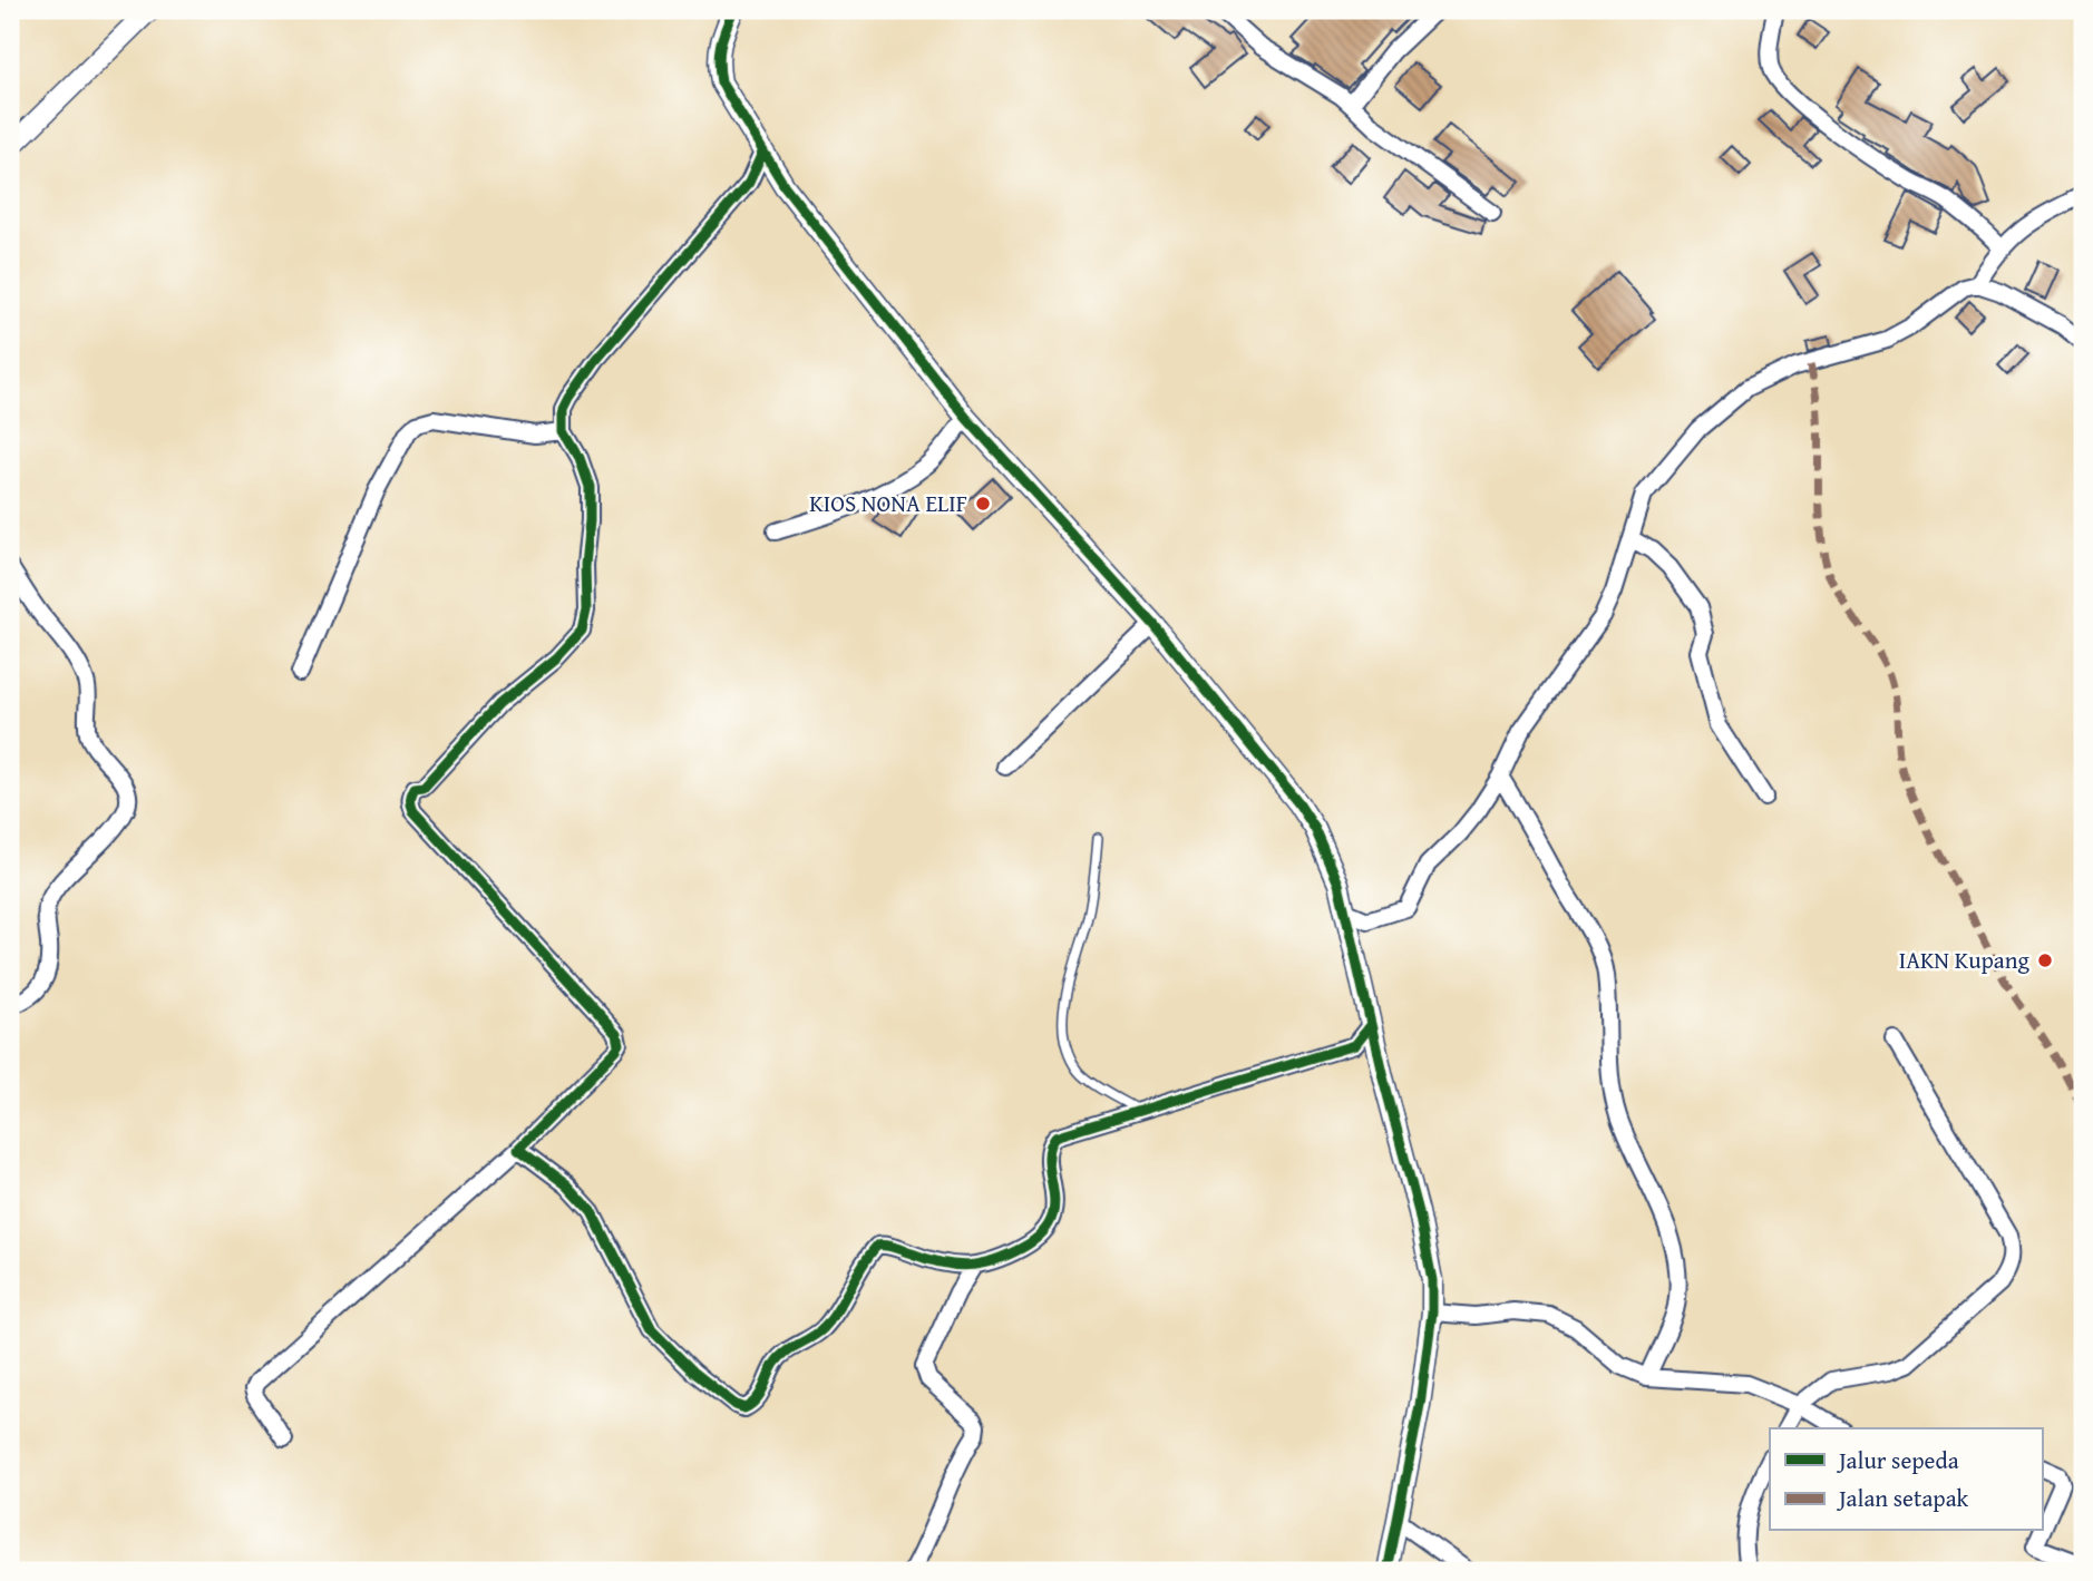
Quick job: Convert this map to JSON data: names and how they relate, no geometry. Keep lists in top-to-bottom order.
{
  "places": ["KIOS NONA ELIF", "IAKN Kupang"],
  "legend": ["Jalur sepeda", "Jalan setapak"]
}
